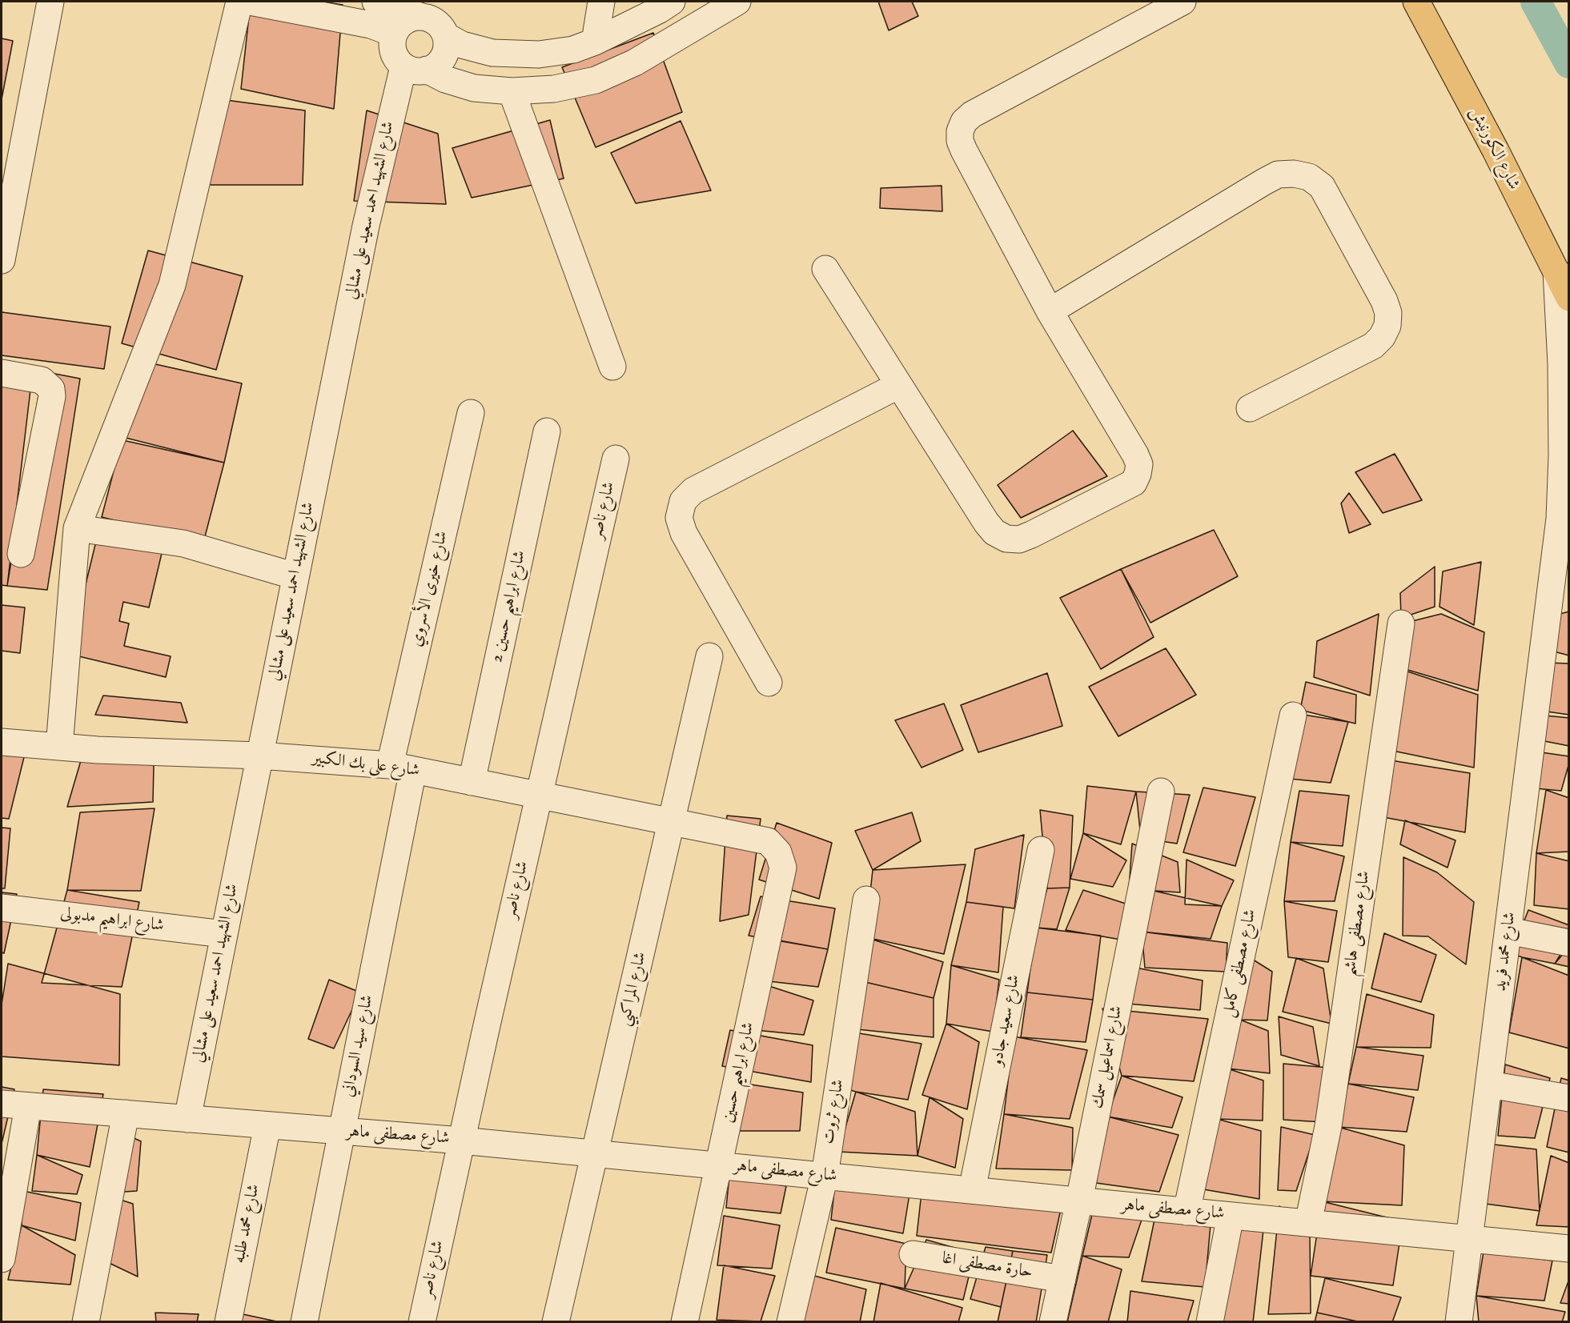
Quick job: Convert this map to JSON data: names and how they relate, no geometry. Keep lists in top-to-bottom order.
{
  "streets": {
    "main road": ["شارع الكورنيش"],
    "street": [
      "شارع الشهيد احمد سعيد على مشالي",
      "شارع ناصر",
      "شارع خيرى الأسروي",
      "شارع ابراهيم حسين 2",
      "شارع على بك الكبير",
      "شارع ابراهيم مدبولى",
      "شارع مصطفى هاشم",
      "شارع محمد فريد",
      "شارع مصطفى كامل",
      "شارع المراكبي",
      "شارع سعيد جادو",
      "شارع سيد السوداني",
      "شارع اسماعيل سمك",
      "شارع ابراهيم حسين",
      "شارع ثروت",
      "شارع مصطفى ماهر",
      "شارع محمد طلبه",
      "حارة مصطفى اغا"
    ]
  },
  "crossings": [
    ["شارع الكورنيش", "شارع محمد فريد"],
    ["شارع الشهيد احمد سعيد على مشالي", "شارع على بك الكبير"],
    ["شارع الشهيد احمد سعيد على مشالي", "شارع ابراهيم مدبولى"],
    ["شارع الشهيد احمد سعيد على مشالي", "شارع مصطفى ماهر"],
    ["شارع ناصر", "شارع على بك الكبير"],
    ["شارع ناصر", "شارع مصطفى ماهر"],
    ["شارع خيرى الأسروي", "شارع على بك الكبير"],
    ["شارع خيرى الأسروي", "شارع سيد السوداني"],
    ["شارع ابراهيم حسين 2", "شارع على بك الكبير"],
    ["شارع على بك الكبير", "شارع المراكبي"],
    ["شارع على بك الكبير", "شارع سيد السوداني"],
    ["شارع على بك الكبير", "شارع ابراهيم حسين"],
    ["شارع مصطفى هاشم", "شارع مصطفى ماهر"],
    ["شارع محمد فريد", "شارع مصطفى ماهر"],
    ["شارع مصطفى كامل", "شارع مصطفى ماهر"],
    ["شارع المراكبي", "شارع مصطفى ماهر"],
    ["شارع سعيد جادو", "شارع مصطفى ماهر"],
    ["شارع سيد السوداني", "شارع مصطفى ماهر"],
    ["شارع اسماعيل سمك", "شارع مصطفى ماهر"],
    ["شارع اسماعيل سمك", "حارة مصطفى اغا"],
    ["شارع ابراهيم حسين", "شارع مصطفى ماهر"],
    ["شارع ثروت", "شارع مصطفى ماهر"],
    ["شارع مصطفى ماهر", "شارع محمد طلبه"]
  ]
}
